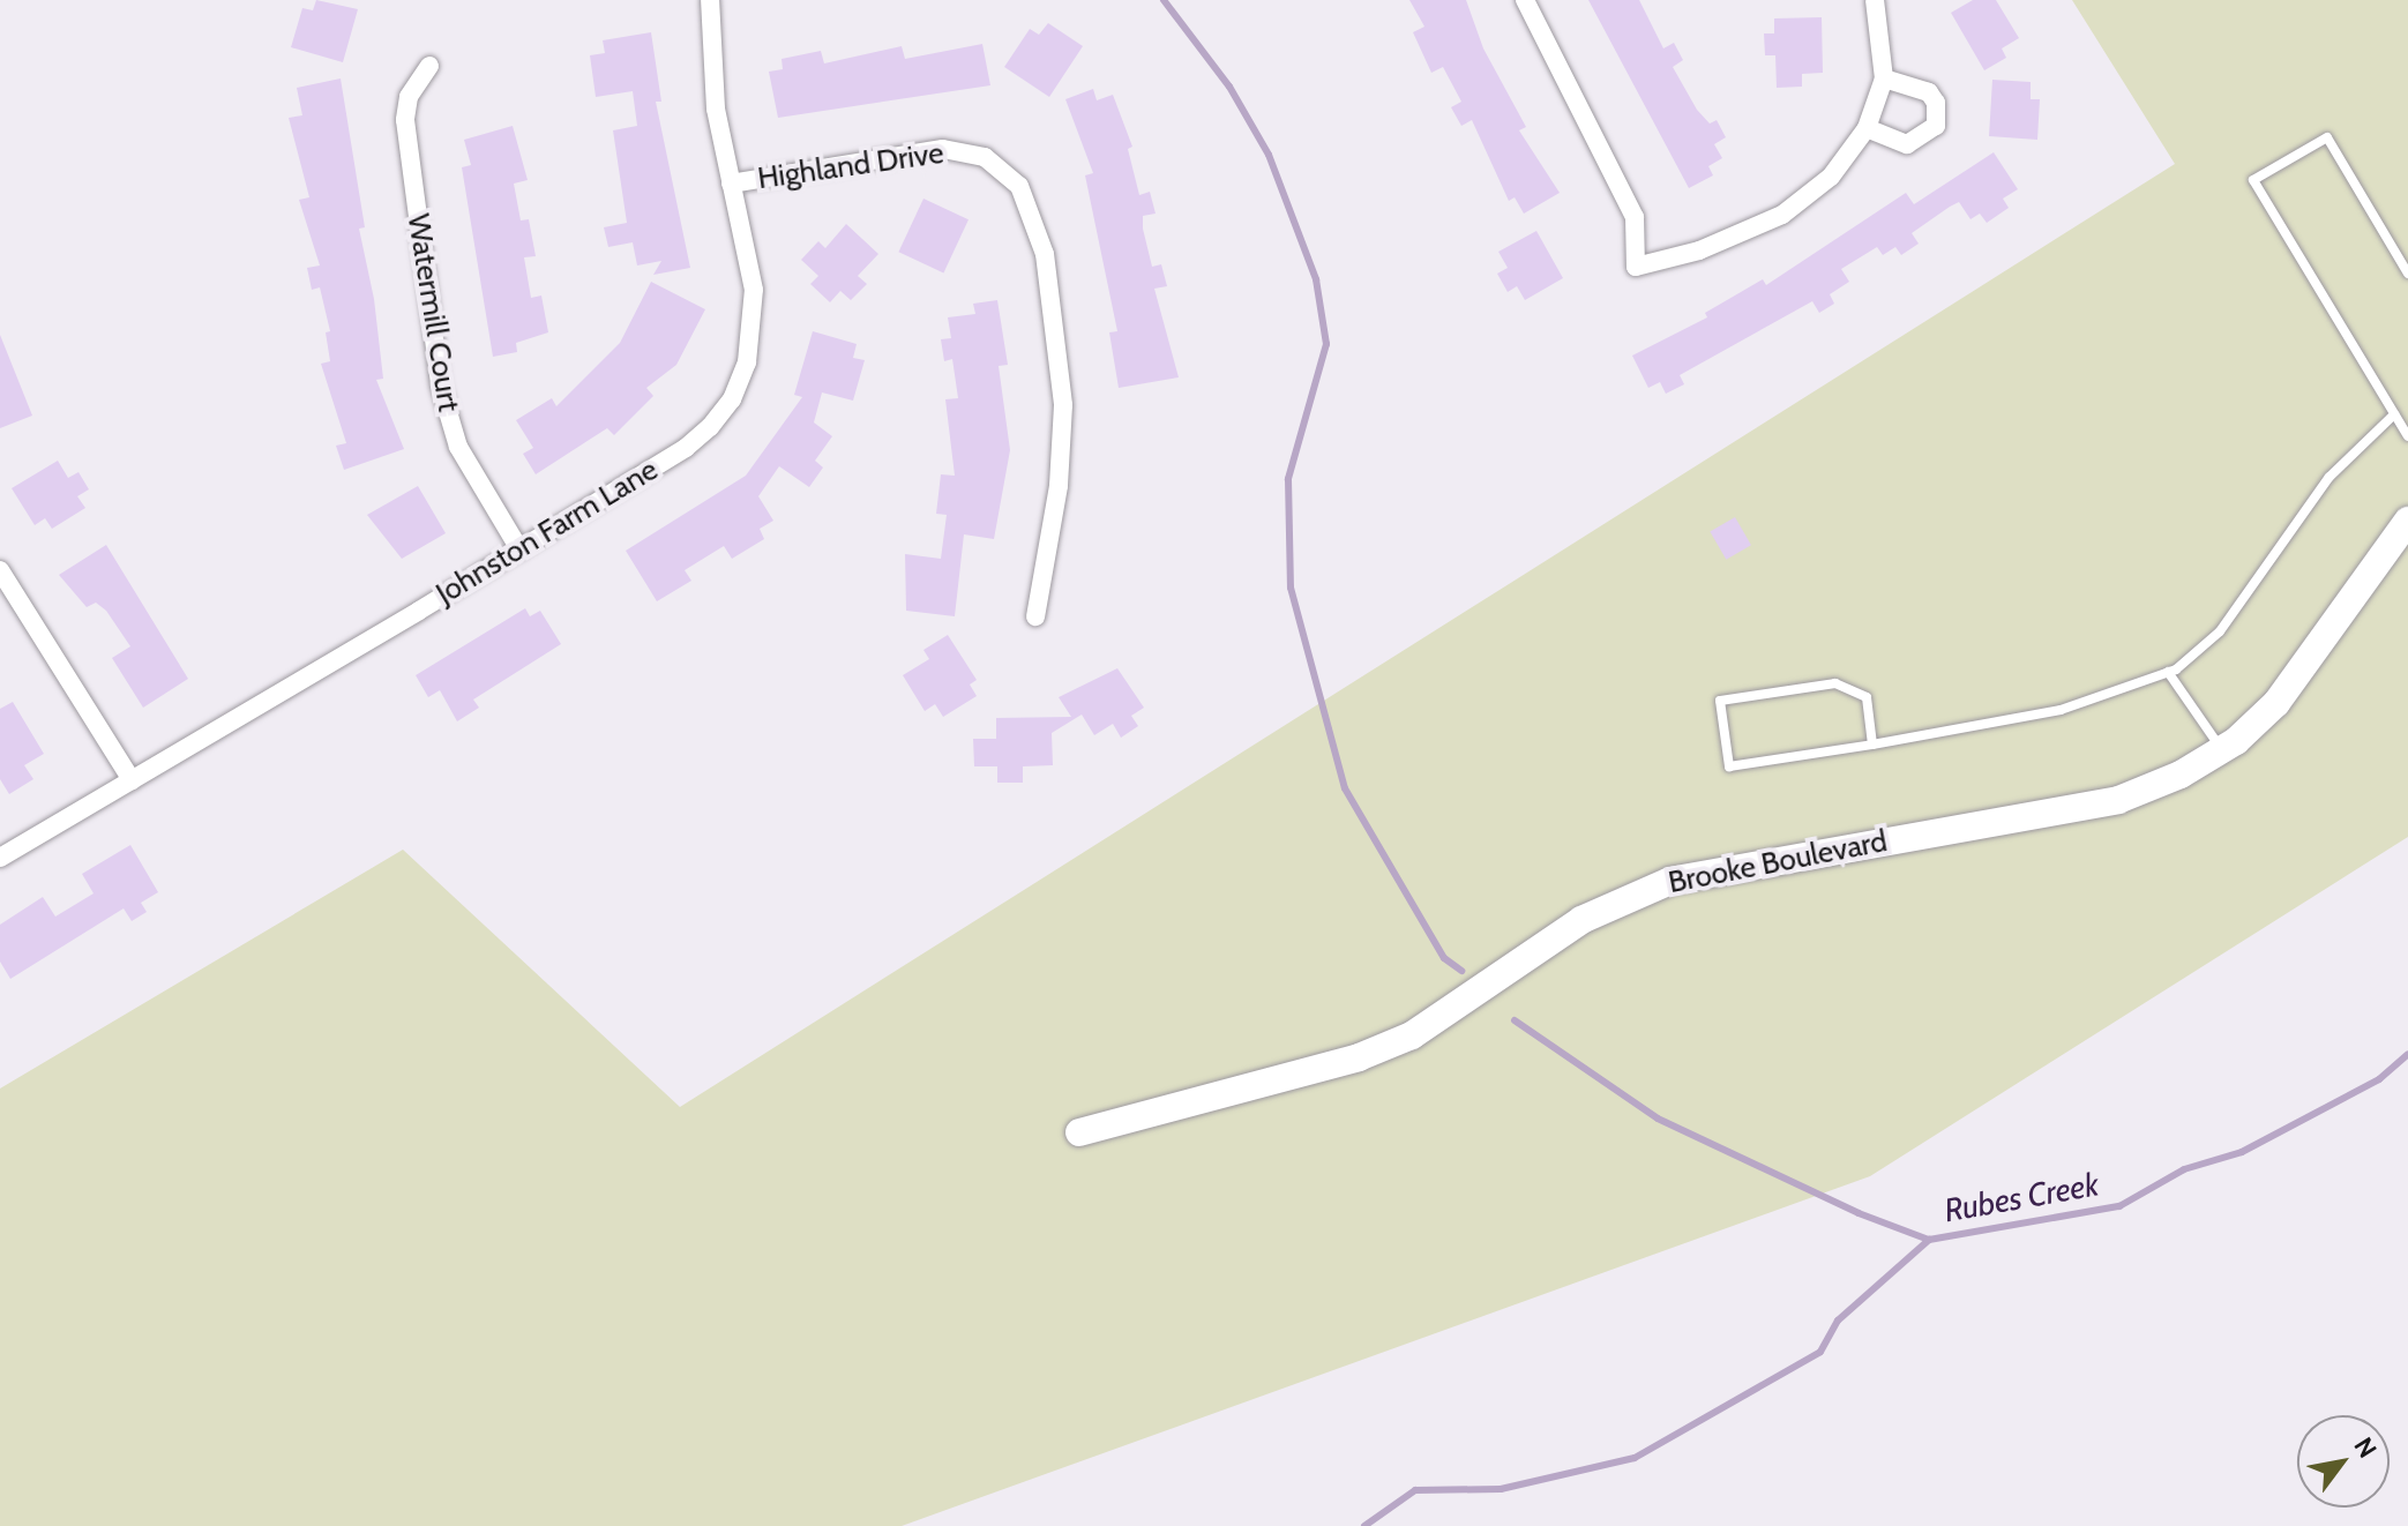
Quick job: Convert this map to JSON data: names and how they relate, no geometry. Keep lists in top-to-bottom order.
{
  "streets": {
    "street": [
      "Highland Drive",
      "Watermill Court",
      "Johnston Farm Lane",
      "Brooke Boulevard"
    ]
  },
  "crossings": [
    ["Highland Drive", "Johnston Farm Lane"],
    ["Watermill Court", "Johnston Farm Lane"]
  ],
  "water": ["Rubes Creek"],
  "north": "top right"
}
